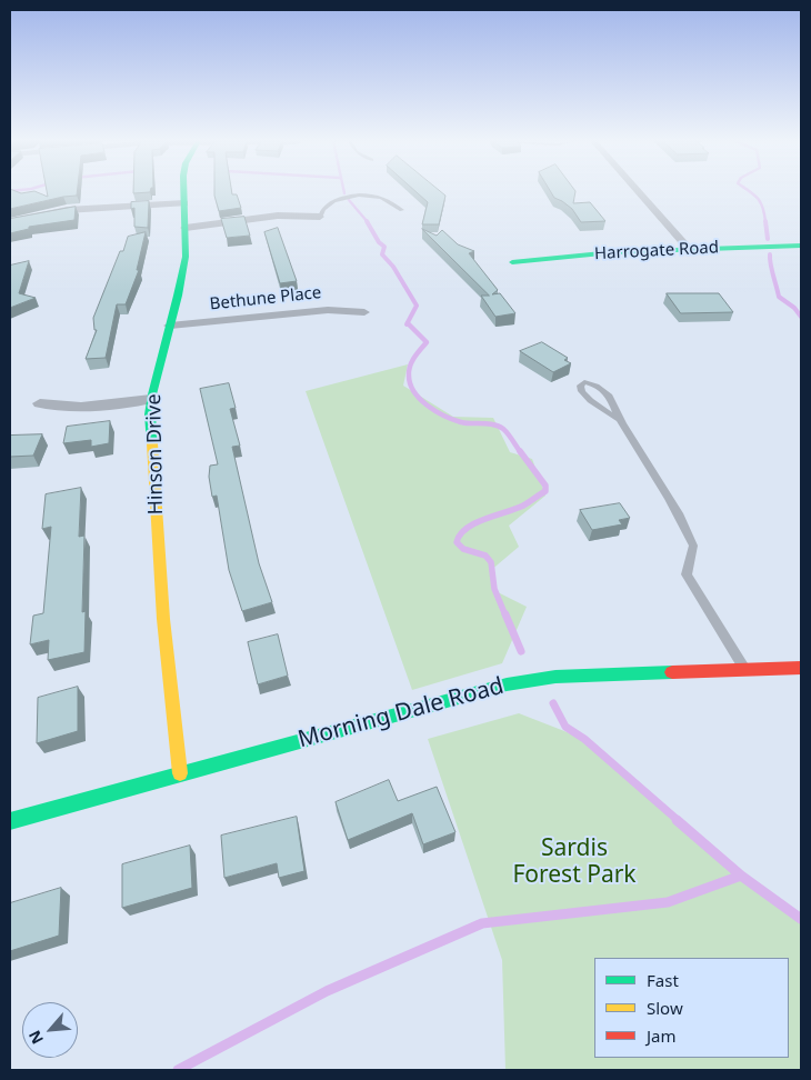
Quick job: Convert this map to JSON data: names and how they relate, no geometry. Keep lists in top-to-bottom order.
{
  "streets": {
    "street": [
      "Harrogate Road",
      "Bethune Place",
      "Hinson Drive",
      "Morning Dale Road"
    ]
  },
  "crossings": [
    ["Bethune Place", "Hinson Drive"],
    ["Hinson Drive", "Morning Dale Road"]
  ],
  "parks": ["Sardis Forest Park"],
  "legend": ["Fast", "Slow", "Jam"],
  "north": "bottom left"
}
